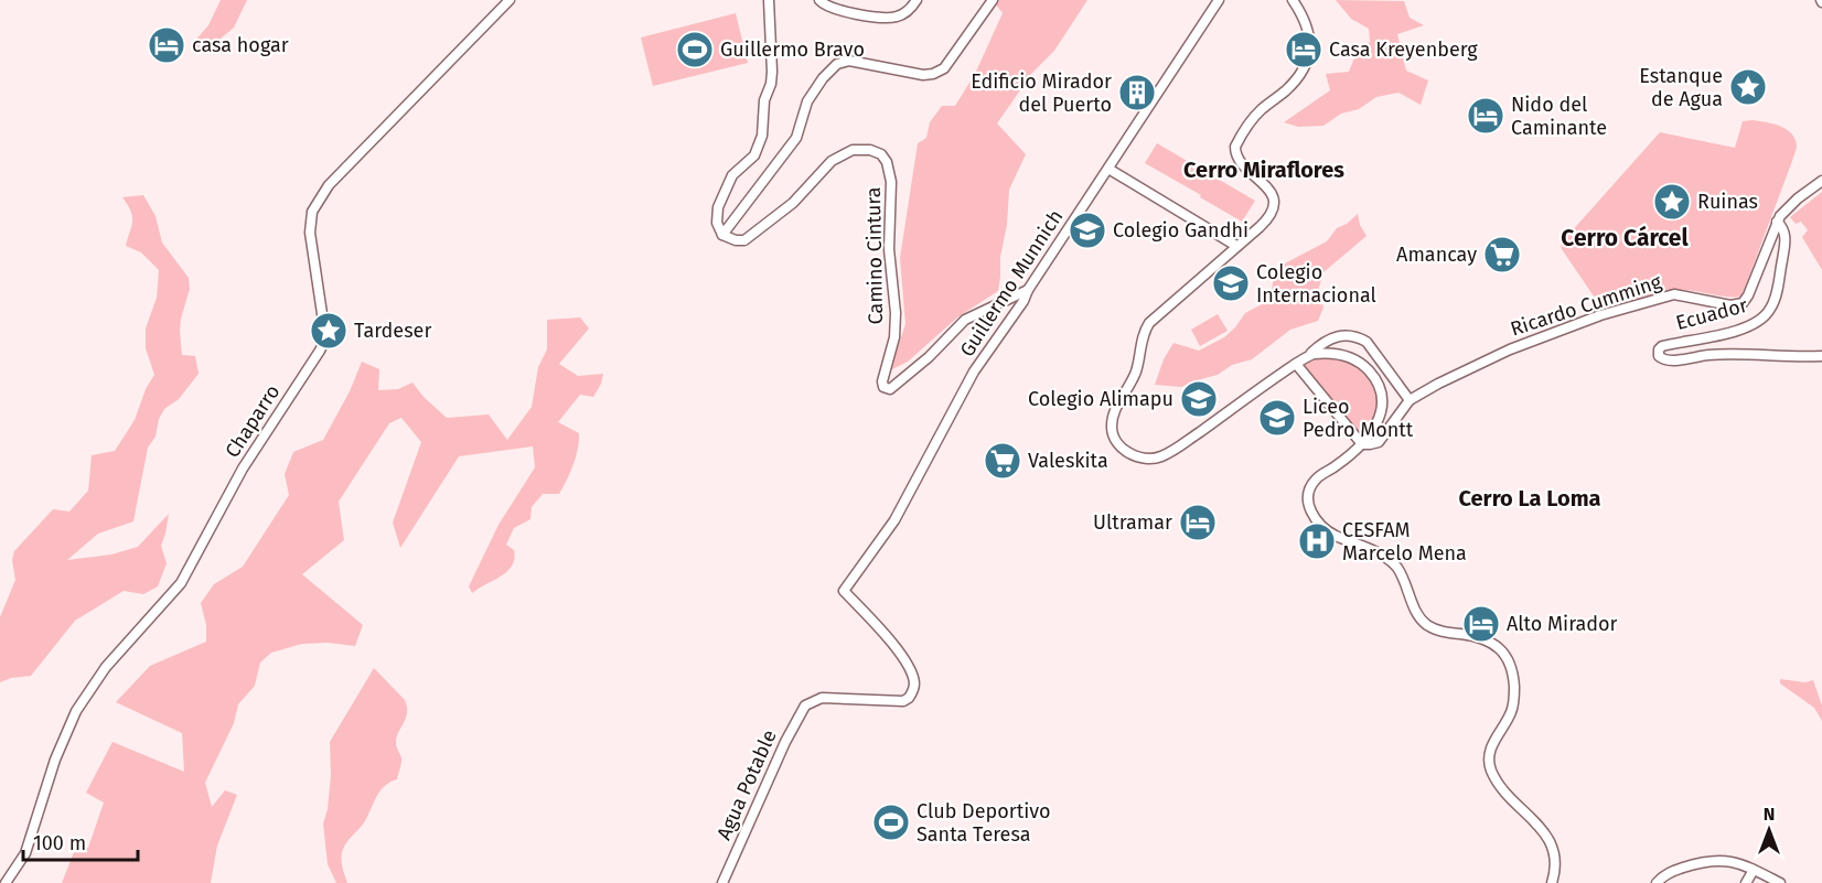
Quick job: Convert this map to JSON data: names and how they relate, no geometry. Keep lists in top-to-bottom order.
{
  "streets": {
    "main road": [
      "Camino Cintura",
      "Guillermo Munnich",
      "Ricardo Cumming",
      "Ecuador",
      "Chaparro",
      "Agua Potable"
    ]
  },
  "crossings": [
    ["Camino Cintura", "Guillermo Munnich"],
    ["Guillermo Munnich", "Agua Potable"],
    ["Ricardo Cumming", "Ecuador"]
  ],
  "districts": ["Cerro Miraflores", "Cerro Cárcel", "Cerro La Loma"],
  "places": {
    "hotel": [
      "casa hogar",
      "Casa Kreyenberg",
      "Nido del Caminante",
      "Ultramar",
      "Alto Mirador"
    ],
    "sports": ["Guillermo Bravo", "Club Deportivo Santa Teresa"],
    "place": ["Estanque de Agua", "Ruinas", "Tardeser"],
    "building": ["Edificio Mirador del Puerto"],
    "school or university": [
      "Colegio Gandhi",
      "Colegio Internacional",
      "Colegio Alimapu",
      "Liceo Pedro Montt"
    ],
    "supermarket": ["Amancay", "Valeskita"],
    "hospital": ["CESFAM Marcelo Mena"]
  },
  "scale_bar": "100 m",
  "north": "top"
}
